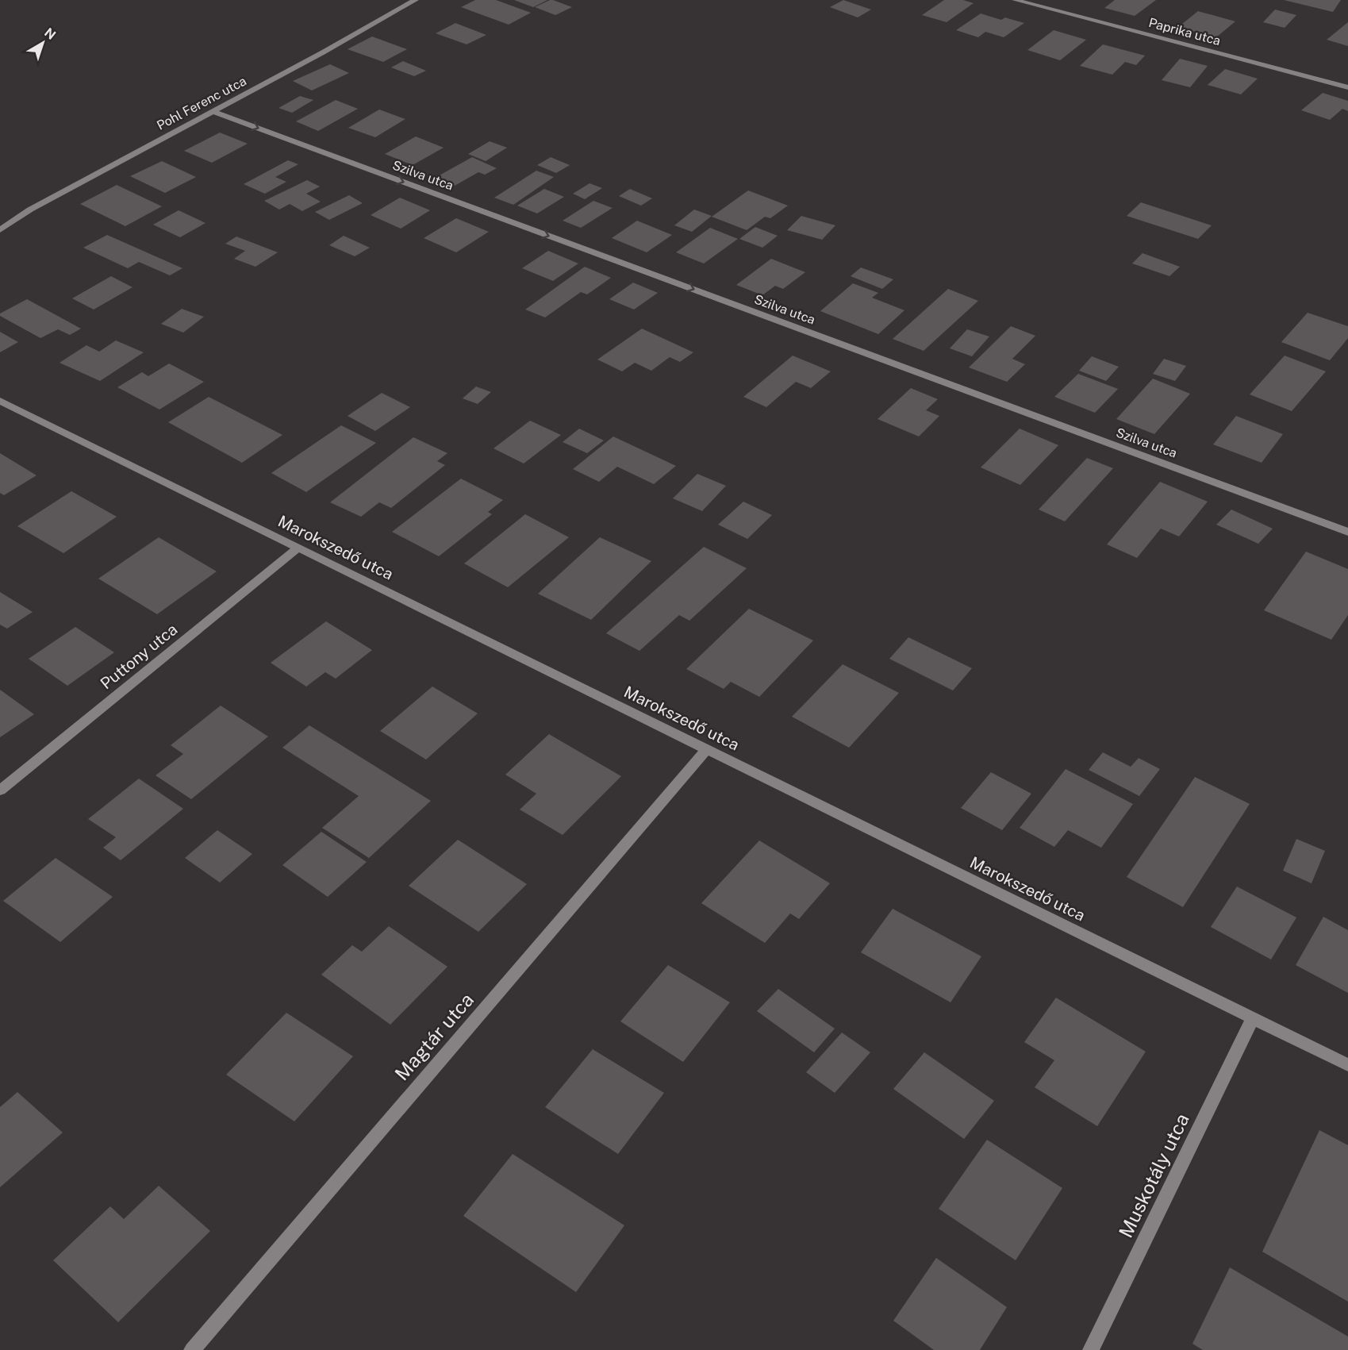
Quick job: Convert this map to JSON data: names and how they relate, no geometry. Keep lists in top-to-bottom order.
{
  "streets": {
    "street": [
      "Paprika utca",
      "Pohl Ferenc utca",
      "Szilva utca",
      "Marokszedő utca",
      "Puttony utca",
      "Magtár utca",
      "Muskotály utca"
    ]
  },
  "crossings": [
    ["Pohl Ferenc utca", "Szilva utca"],
    ["Marokszedő utca", "Puttony utca"],
    ["Marokszedő utca", "Magtár utca"],
    ["Marokszedő utca", "Muskotály utca"]
  ],
  "one_way": ["Szilva utca"],
  "north": "top right"
}
